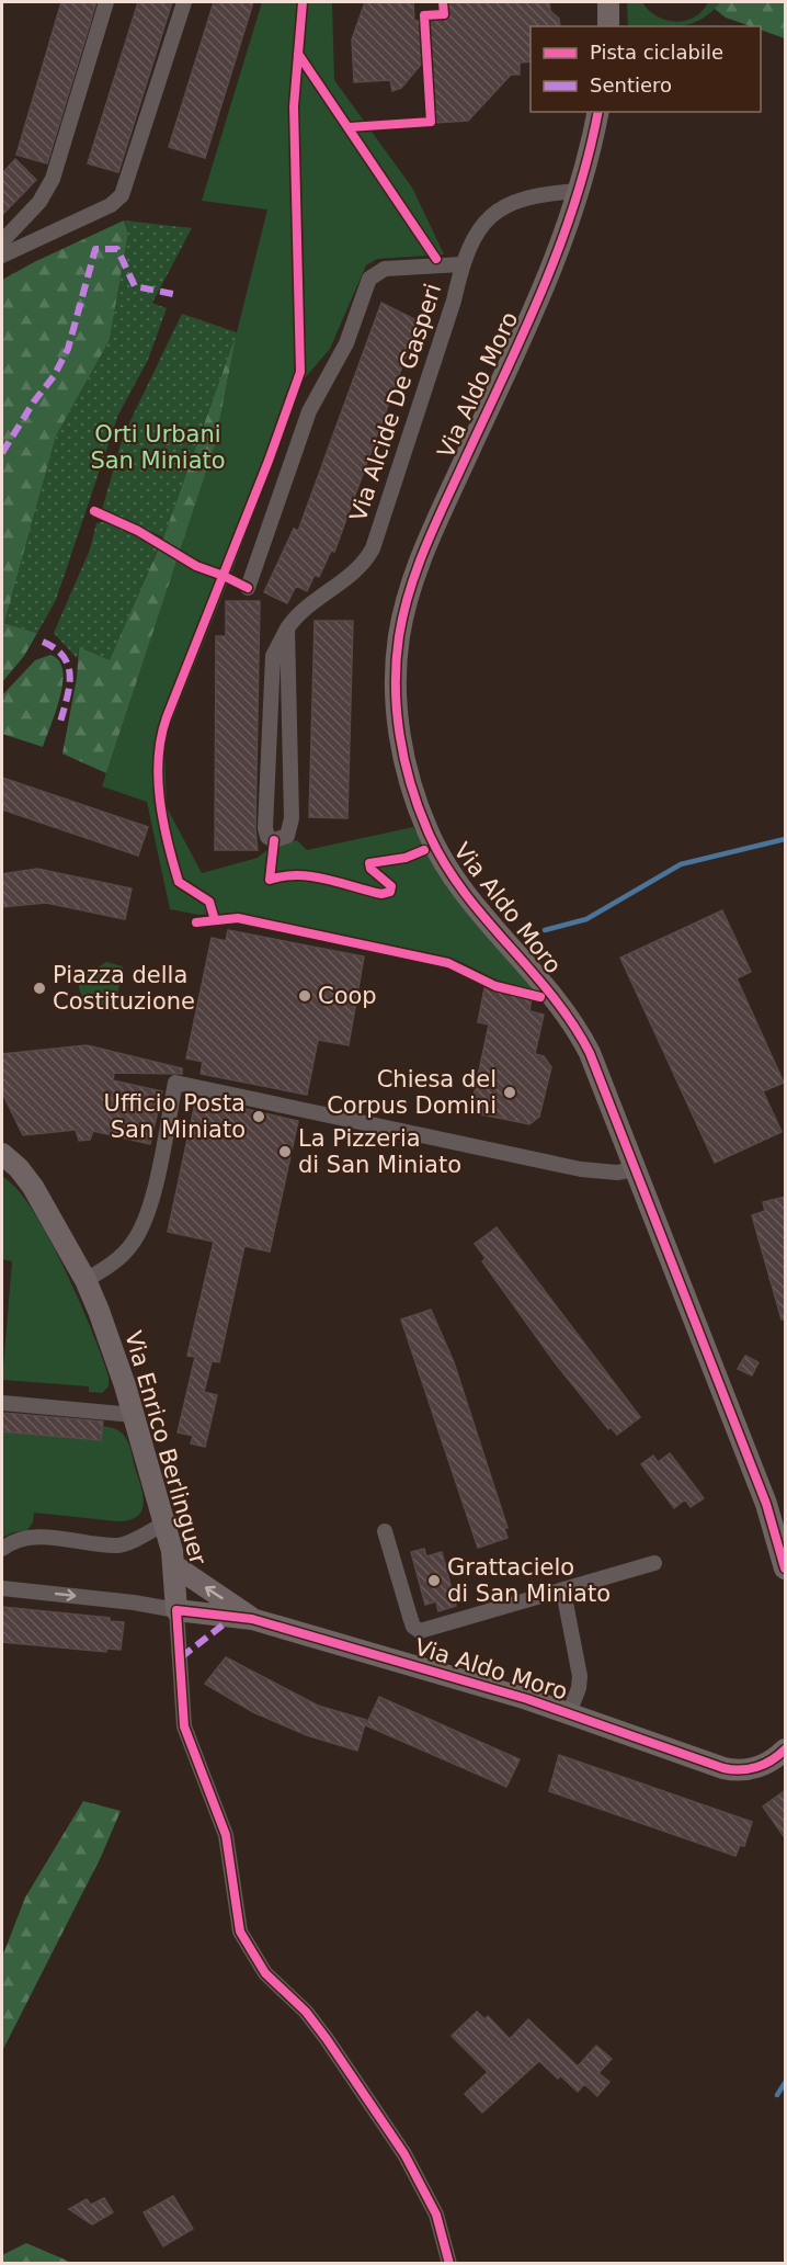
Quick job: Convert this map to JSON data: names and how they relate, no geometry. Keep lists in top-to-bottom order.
{
  "streets": {
    "street": ["Via Aldo Moro", "Via Alcide De Gasperi", "Via Enrico Berlinguer"]
  },
  "crossings": [
    ["Via Aldo Moro", "Via Alcide De Gasperi"],
    ["Via Aldo Moro", "Via Enrico Berlinguer"]
  ],
  "parks": ["Orti Urbani San Miniato"],
  "places": [
    "Piazza della Costituzione",
    "Coop",
    "Chiesa del Corpus Domini",
    "Ufficio Posta San Miniato",
    "La Pizzeria di San Miniato",
    "Grattacielo di San Miniato"
  ],
  "legend": ["Pista ciclabile", "Sentiero"]
}
